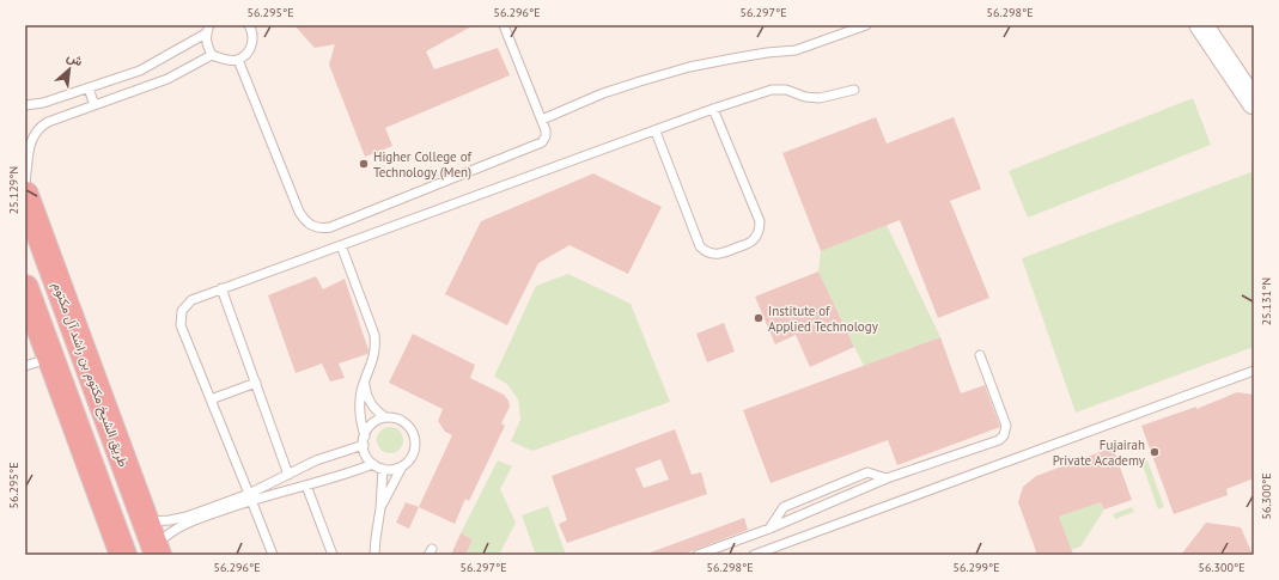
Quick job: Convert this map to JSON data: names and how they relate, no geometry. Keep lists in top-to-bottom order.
{
  "streets": {
    "highway": ["طريق الشيخ مكتوم بن راشد آل مكتوم"]
  },
  "places": ["Higher College of Technology (Men)", "Institute of Applied Technology", "Fujairah Private Academy"],
  "north": "top right",
  "coordinates": [
    "56.295°E",
    "56.296°E",
    "56.297°E",
    "56.298°E",
    "25.129°N",
    "25.131°N",
    "56.300°E",
    "56.299°E"
  ]
}
